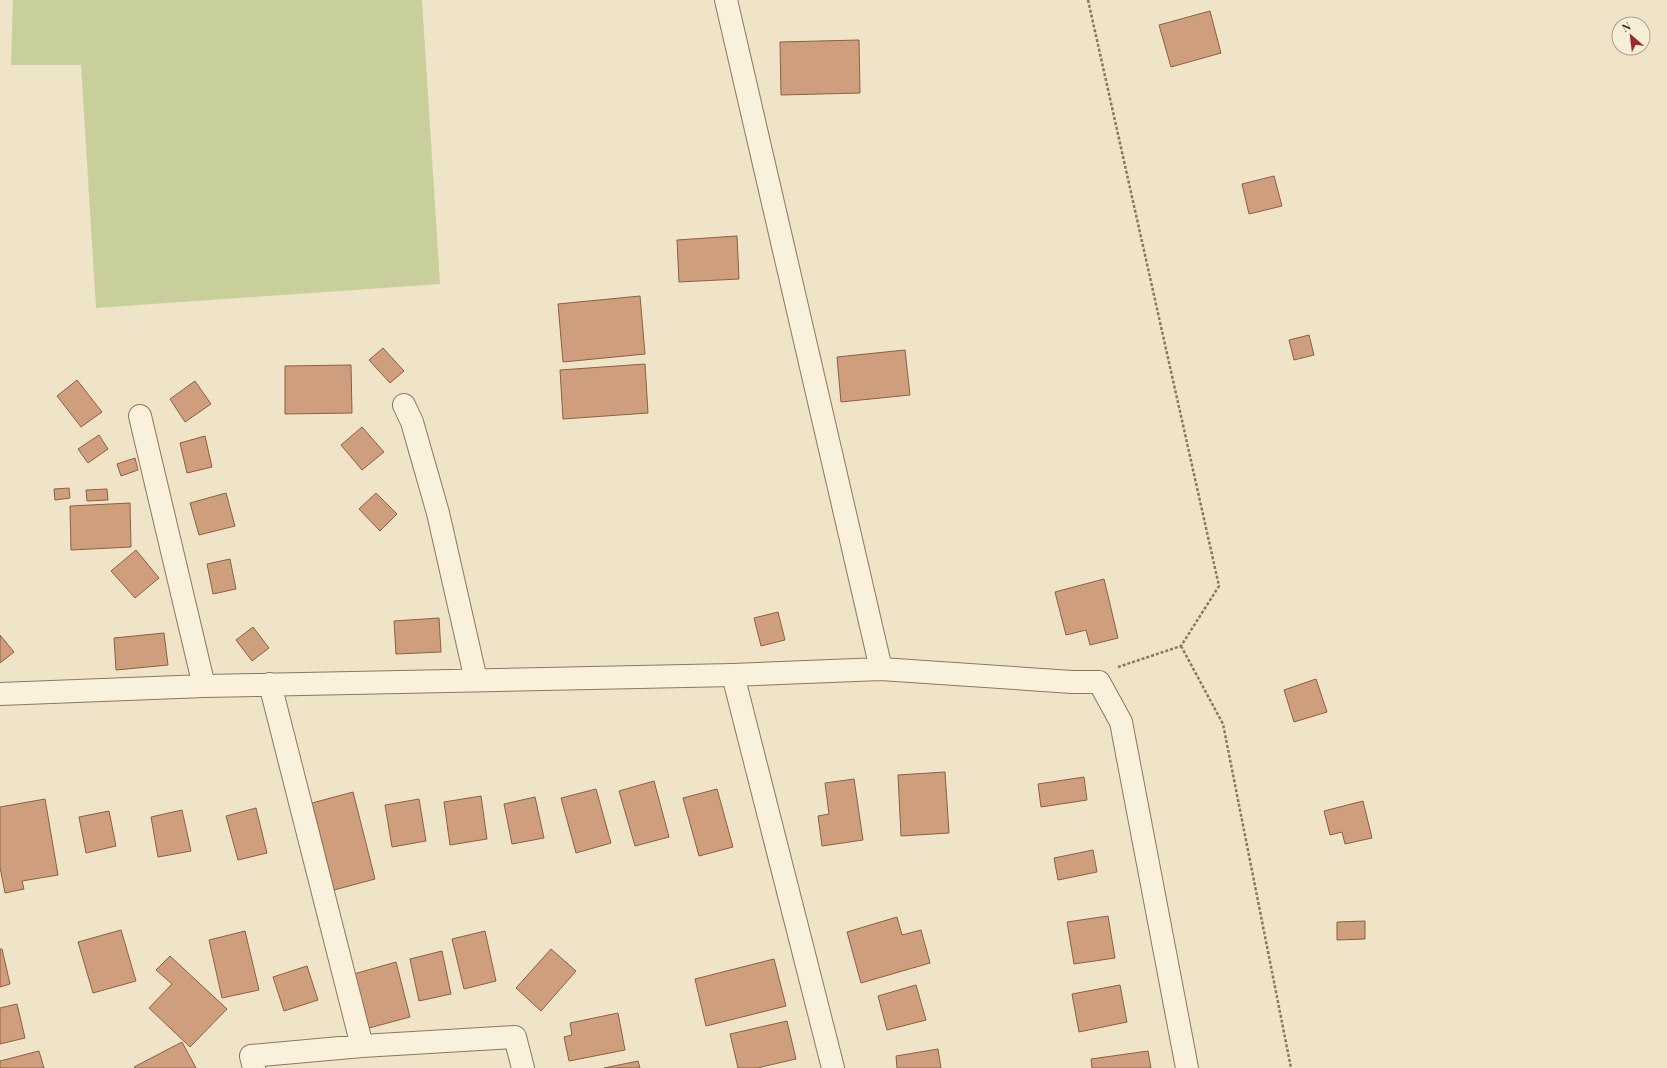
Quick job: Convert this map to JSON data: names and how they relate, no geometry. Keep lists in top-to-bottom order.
{
  "north": "top left"
}
